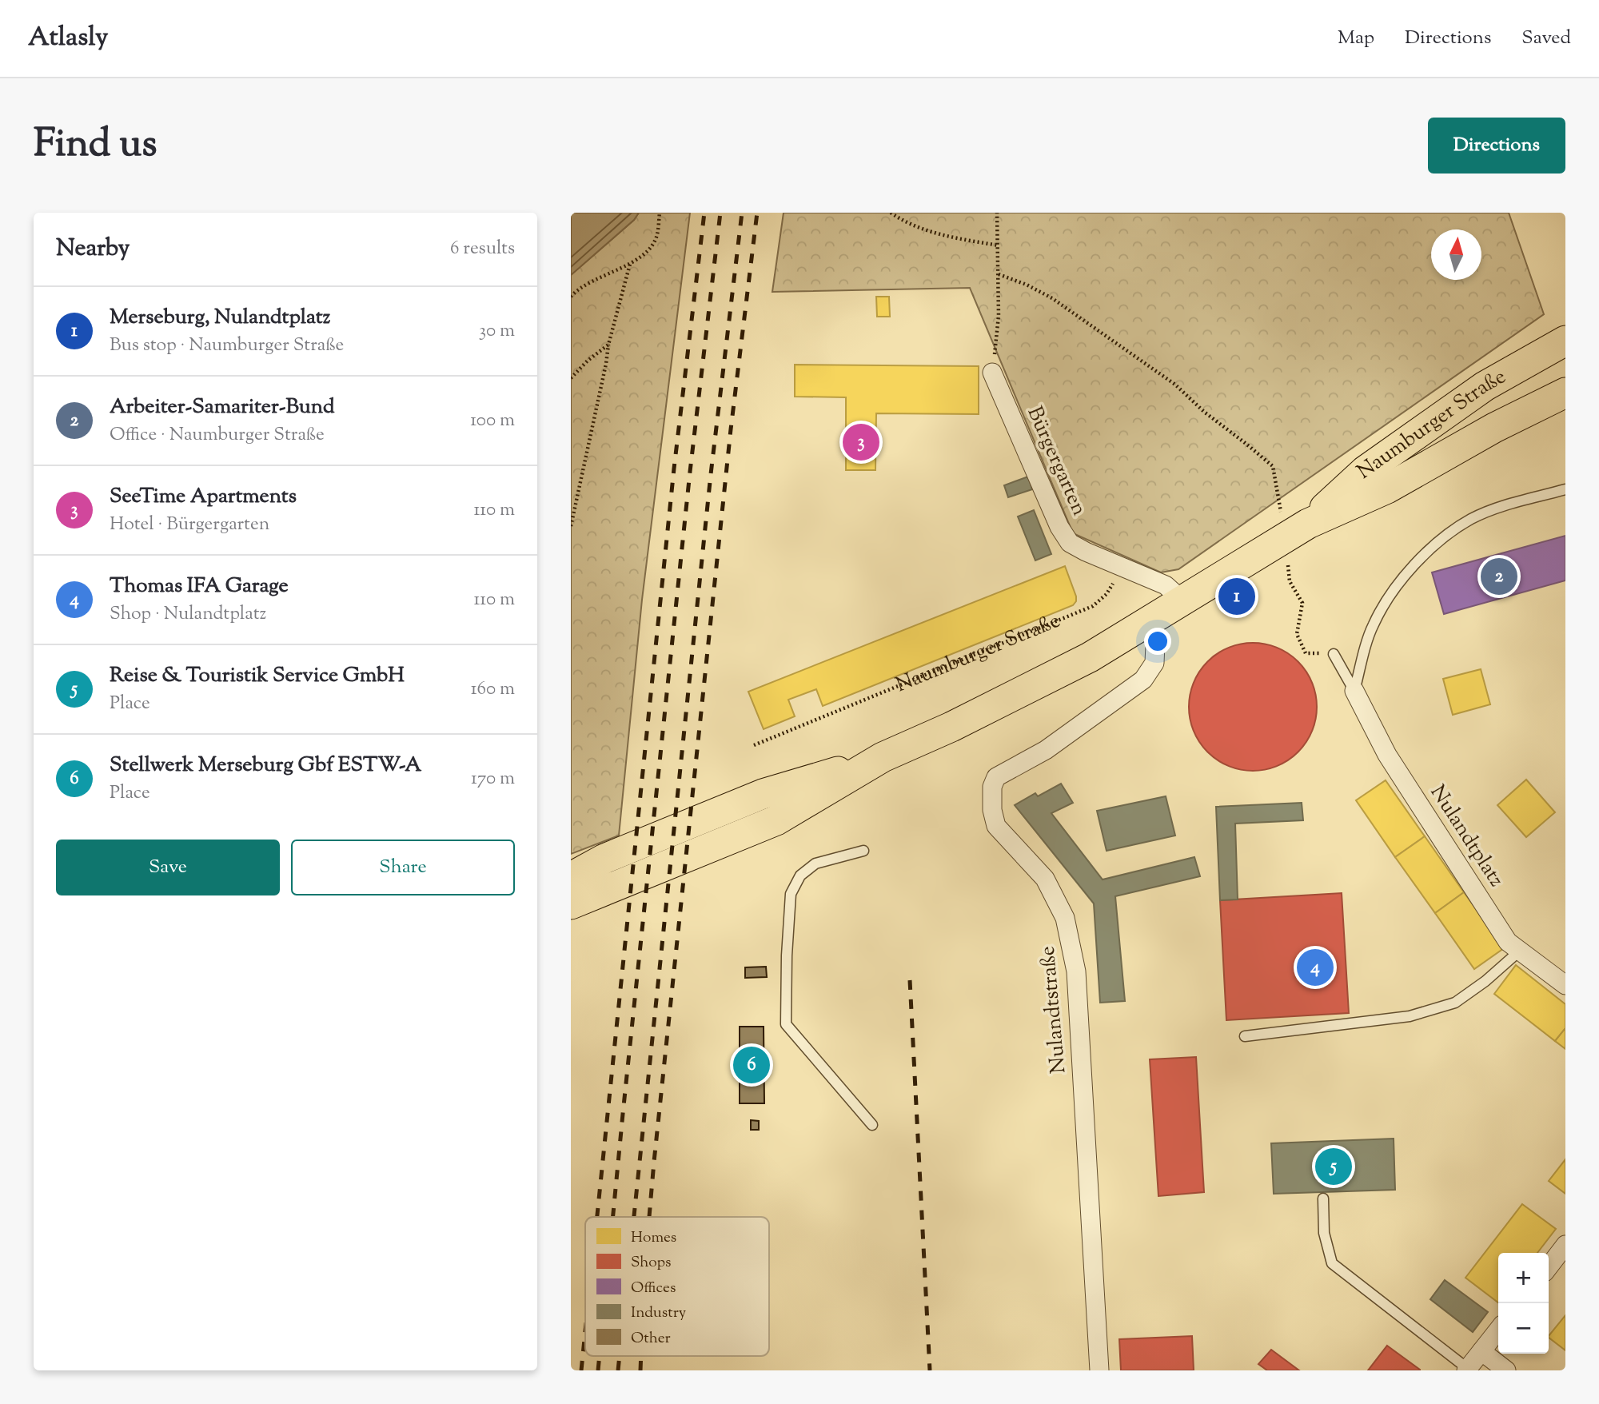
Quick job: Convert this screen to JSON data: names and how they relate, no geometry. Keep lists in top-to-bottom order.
{
  "streets": {
    "main road": ["Naumburger Straße"],
    "street": ["Bürgergarten", "Nulandtplatz", "Nulandtstraße"]
  },
  "crossings": [
    ["Naumburger Straße", "Bürgergarten"],
    ["Naumburger Straße", "Nulandtstraße"]
  ],
  "legend": [
    "Homes",
    "Shops",
    "Offices",
    "Industry",
    "Other"
  ],
  "north": "top",
  "page": {
    "header": "Atlasly",
    "nav": ["Map", "Directions", "Saved"],
    "title": "Find us",
    "buttons": [
      "Directions",
      ["Save", "Share"]
    ],
    "heading": ["Nearby", "6 results"],
    "list": [
      {
        "mark": "1",
        "name": "Merseburg, Nulandtplatz",
        "note": "Bus stop · Naumburger Straße",
        "value": "30 m"
      },
      {
        "mark": "2",
        "name": "Arbeiter-Samariter-Bund",
        "note": "Office · Naumburger Straße",
        "value": "100 m"
      },
      {
        "mark": "3",
        "name": "SeeTime Apartments",
        "note": "Hotel · Bürgergarten",
        "value": "110 m"
      },
      {
        "mark": "4",
        "name": "Thomas IFA Garage",
        "note": "Shop · Nulandtplatz",
        "value": "110 m"
      },
      {
        "mark": "5",
        "name": "Reise & Touristik Service GmbH",
        "note": "Place",
        "value": "160 m"
      },
      {
        "mark": "6",
        "name": "Stellwerk Merseburg Gbf ESTW-A",
        "note": "Place",
        "value": "170 m"
      }
    ],
    "pins": [
      "3",
      "2",
      "1",
      "4",
      "6",
      "5"
    ],
    "map_buttons": ["+", "−"]
  }
}
